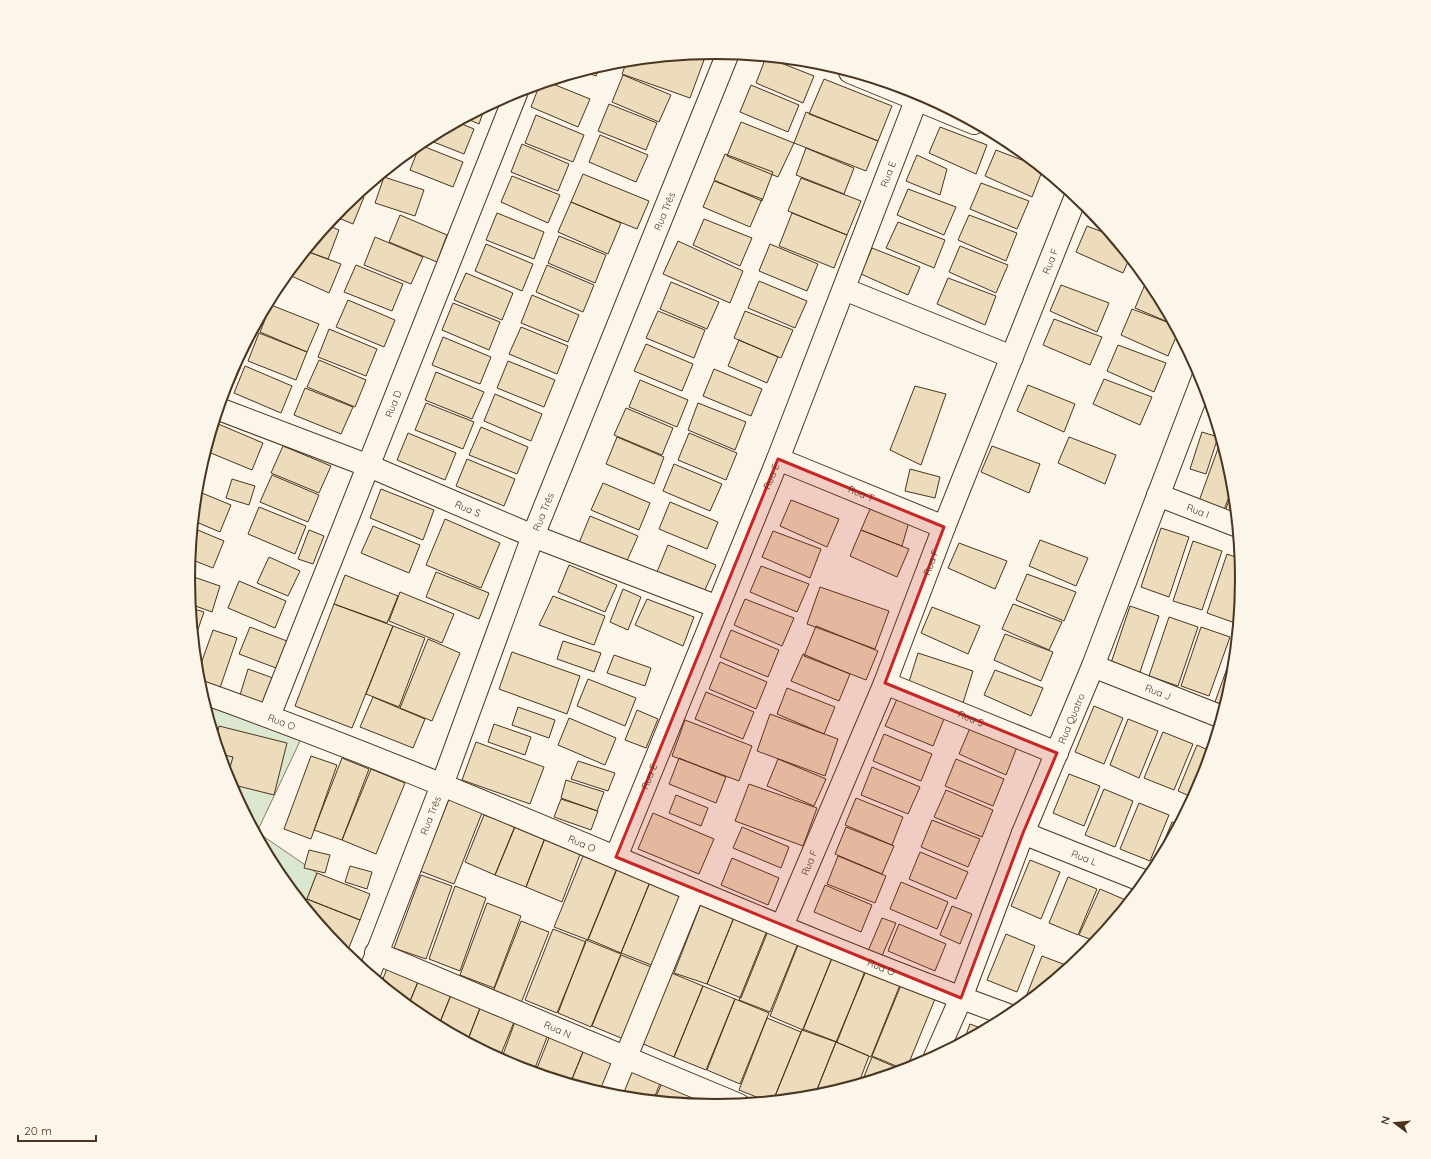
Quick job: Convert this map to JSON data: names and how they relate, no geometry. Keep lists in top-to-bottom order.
{
  "streets": {
    "street": [
      "Rua E",
      "Rua Três",
      "Rua F",
      "Rua D",
      "Rua T",
      "Rua S",
      "Rua I",
      "Rua J",
      "Rua Quatro",
      "Rua O",
      "Rua L",
      "Rua N"
    ]
  },
  "crossings": [
    ["Rua E", "Rua T"],
    ["Rua E", "Rua S"],
    ["Rua E", "Rua O"],
    ["Rua Três", "Rua S"],
    ["Rua Três", "Rua O"],
    ["Rua Três", "Rua N"],
    ["Rua F", "Rua T"],
    ["Rua F", "Rua S"],
    ["Rua F", "Rua O"],
    ["Rua D", "Rua S"],
    ["Rua D", "Rua O"],
    ["Rua S", "Rua Quatro"],
    ["Rua I", "Rua Quatro"],
    ["Rua J", "Rua Quatro"],
    ["Rua Quatro", "Rua O"],
    ["Rua Quatro", "Rua L"]
  ],
  "scale_bar": "20 m",
  "north": "left"
}
